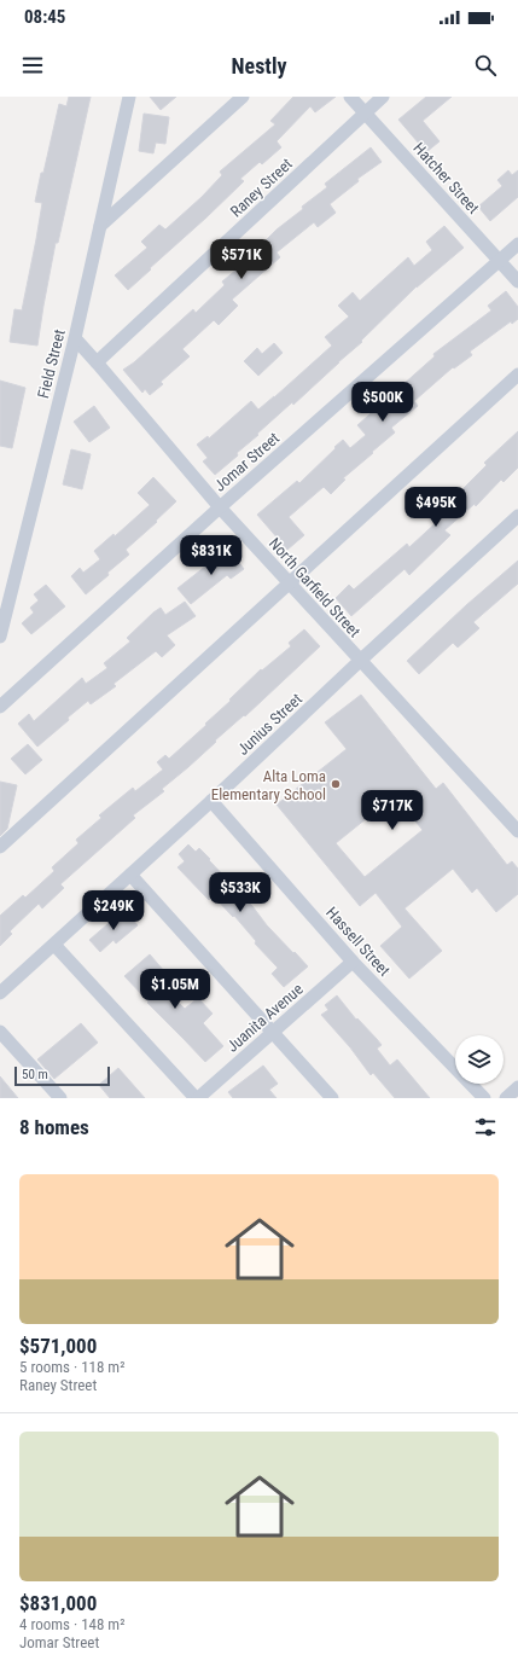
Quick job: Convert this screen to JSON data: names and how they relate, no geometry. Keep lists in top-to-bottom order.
{
  "streets": {
    "street": [
      "Hatcher Street",
      "Raney Street",
      "Field Street",
      "Jomar Street",
      "North Garfield Street",
      "Junius Street",
      "Hassell Street",
      "Juanita Avenue"
    ]
  },
  "crossings": [
    ["Hatcher Street", "Raney Street"],
    ["Hatcher Street", "Jomar Street"],
    ["Raney Street", "North Garfield Street"],
    ["Field Street", "North Garfield Street"],
    ["Jomar Street", "North Garfield Street"],
    ["North Garfield Street", "Junius Street"],
    ["Junius Street", "Hassell Street"],
    ["Hassell Street", "Juanita Avenue"]
  ],
  "places": ["Alta Loma Elementary School"],
  "scale_bar": "50 m",
  "page": {
    "status": "08:45",
    "header": "Nestly",
    "price": [
      "$571K",
      "$500K",
      "$495K",
      "$831K",
      "$717K",
      "$533K",
      "$249K",
      "$1.05M"
    ],
    "scale": "50 m",
    "heading": "8 homes",
    "list": [
      {
        "name": "$571,000",
        "note": "5 rooms · 118 m² · Raney Street"
      },
      {
        "name": "$831,000",
        "note": "4 rooms · 148 m² · Jomar Street"
      }
    ]
  }
}
